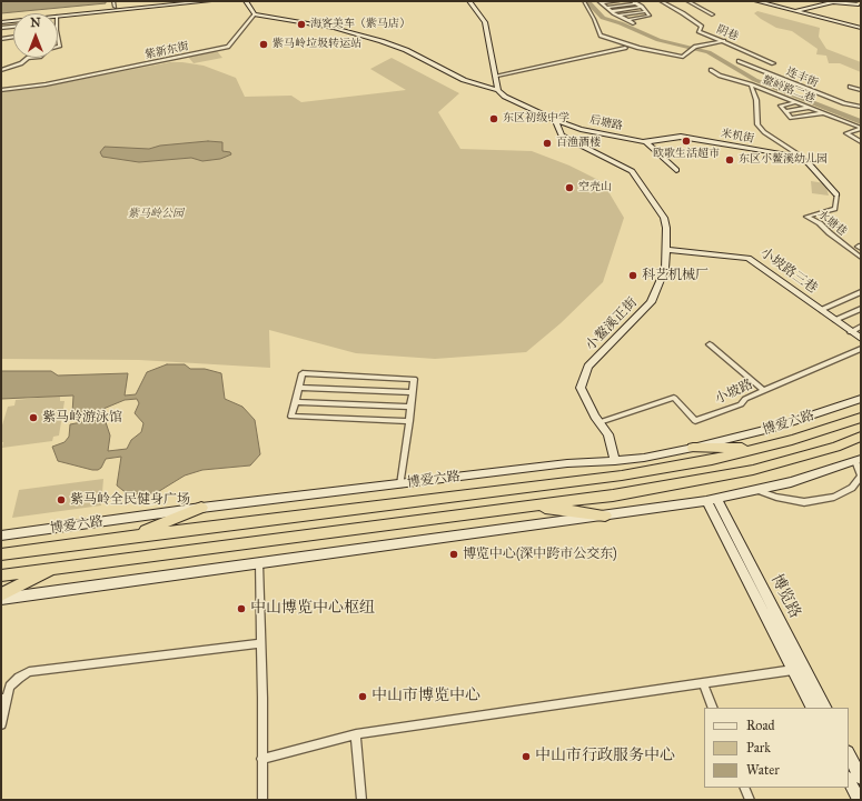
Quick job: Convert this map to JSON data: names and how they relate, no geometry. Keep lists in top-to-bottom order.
{
  "streets": {
    "highway": ["博爱六路"],
    "street": [
      "阴巷",
      "紫新东街",
      "连丰街",
      "鳌岭路二巷",
      "后塘路",
      "米机街",
      "水塘巷",
      "小坡路三巷",
      "小鳌溪正街",
      "小坡路",
      "博览路"
    ]
  },
  "crossings": [
    ["紫新东街", "后塘路"],
    ["后塘路", "米机街"],
    ["后塘路", "小鳌溪正街"],
    ["小坡路三巷", "小鳌溪正街"],
    ["小鳌溪正街", "小坡路"],
    ["小鳌溪正街", "博爱六路"]
  ],
  "parks": ["紫马岭公园"],
  "places": [
    "海客美车（紫马店）",
    "紫马岭垃圾转运站",
    "东区初级中学",
    "欧歌生活超市",
    "百渔酒楼",
    "东区小鳌溪幼儿园",
    "空壳山",
    "科艺机械厂",
    "紫马岭游泳馆",
    "紫马岭全民健身广场",
    "博览中心(深中跨市公交东)",
    "中山博览中心枢纽",
    "中山市博览中心",
    "中山市行政服务中心"
  ],
  "legend": ["Road", "Park", "Water"],
  "north": "top"
}
